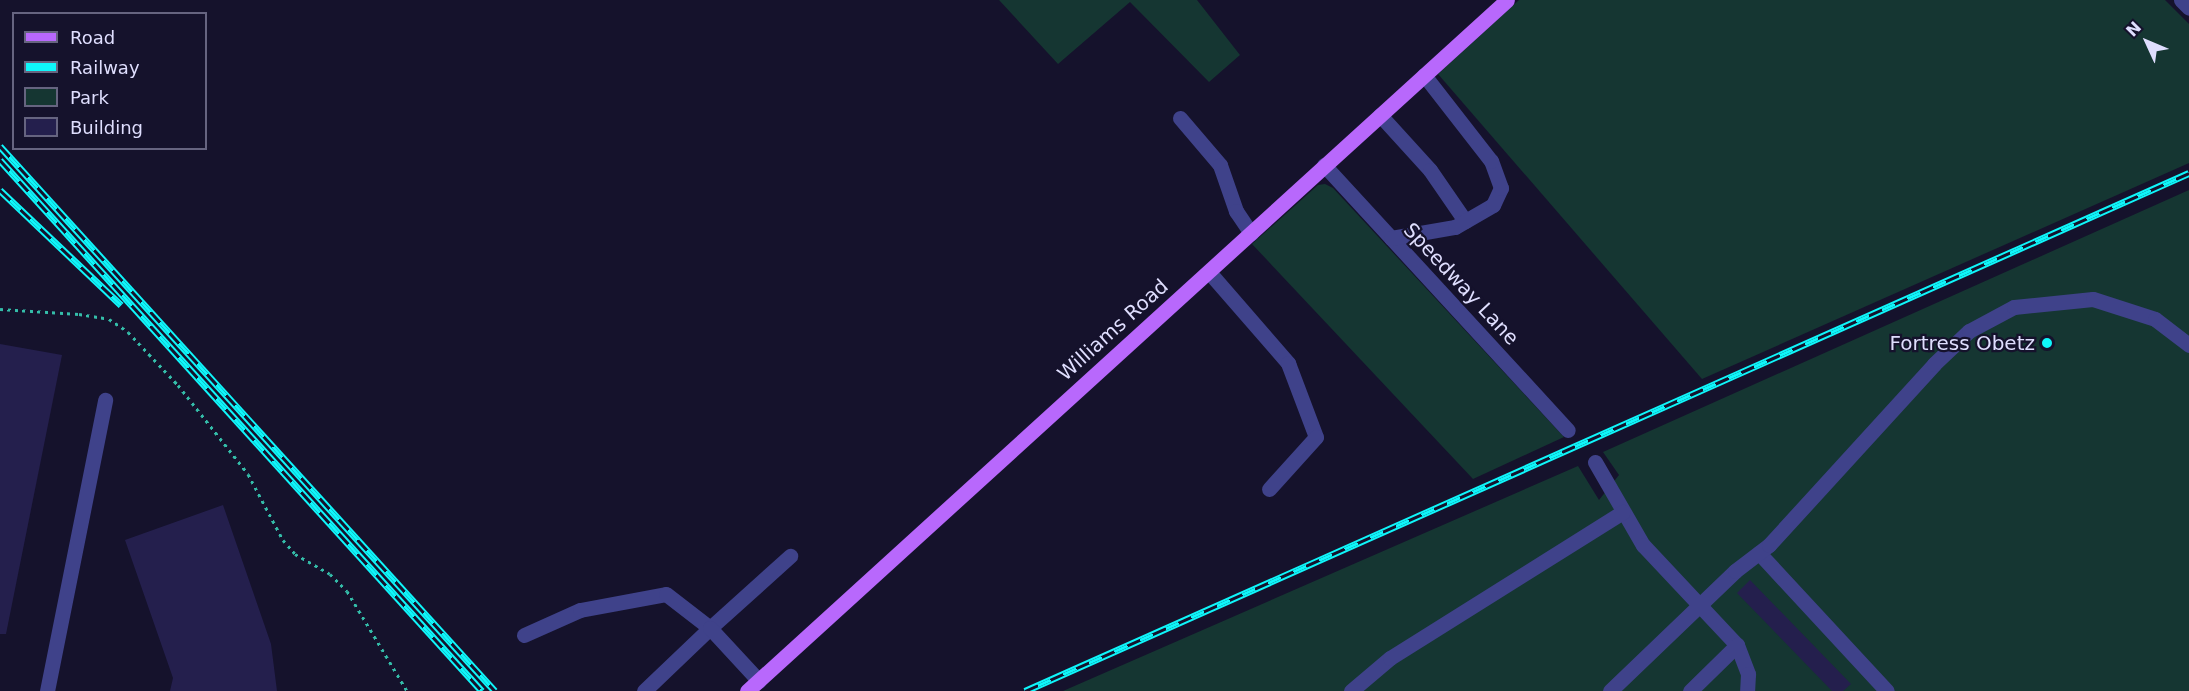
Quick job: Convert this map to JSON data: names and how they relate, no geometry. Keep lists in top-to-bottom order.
{
  "streets": {
    "main road": ["Williams Road"],
    "street": ["Speedway Lane"]
  },
  "crossings": [
    ["Speedway Lane", "Williams Road"]
  ],
  "places": ["Fortress Obetz"],
  "legend": [
    "Road",
    "Railway",
    "Park",
    "Building"
  ],
  "north": "top left"
}
